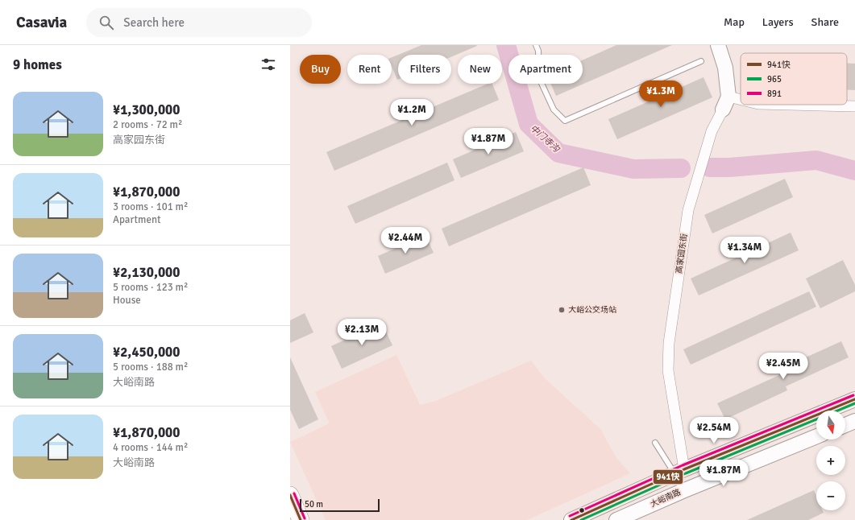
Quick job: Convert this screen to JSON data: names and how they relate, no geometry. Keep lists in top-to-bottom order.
{
  "streets": {
    "main road": ["大峪南路"],
    "street": ["高家园东街"]
  },
  "water": ["中门寺沟"],
  "places": ["大峪公交场站"],
  "lines": ["transit line 891", "transit line 941快", "transit line 965"],
  "legend": ["941快", "965", "891"],
  "scale_bar": "50 m",
  "north": "bottom",
  "page": {
    "header": "Casavia",
    "search": "Search here",
    "nav": ["Map", "Layers", "Share"],
    "heading": "9 homes",
    "chip": [
      "Buy",
      "Rent",
      "Filters",
      "New",
      "Apartment"
    ],
    "price": [
      "¥1.3M",
      "¥1.2M",
      "¥1.87M",
      "¥2.44M",
      "¥1.34M",
      "¥2.13M",
      "¥2.45M",
      "¥2.54M",
      "¥1.87M"
    ],
    "list": [
      {
        "name": "¥1,300,000",
        "note": "2 rooms · 72 m² · 高家园东街"
      },
      {
        "name": "¥1,870,000",
        "note": "3 rooms · 101 m² · Apartment"
      },
      {
        "name": "¥2,130,000",
        "note": "5 rooms · 123 m² · House"
      },
      {
        "name": "¥2,450,000",
        "note": "5 rooms · 188 m² · 大峪南路"
      },
      {
        "name": "¥1,870,000",
        "note": "4 rooms · 144 m² · 大峪南路"
      }
    ],
    "map_buttons": ["+", "−"],
    "scale": "50 m"
  }
}
